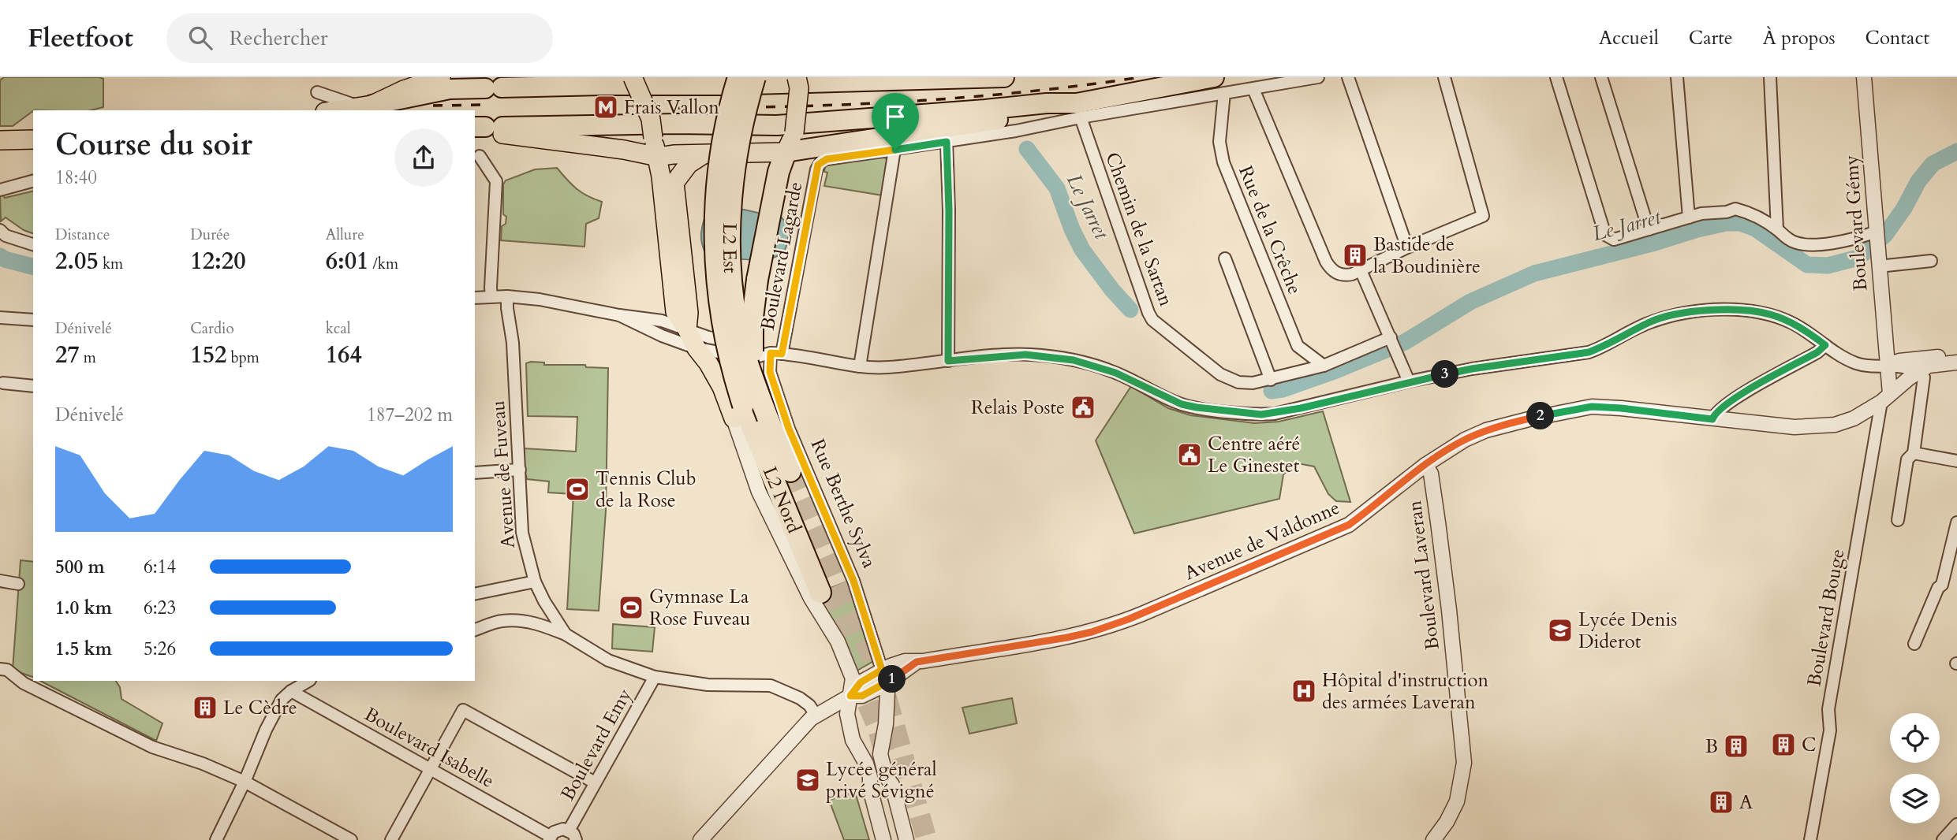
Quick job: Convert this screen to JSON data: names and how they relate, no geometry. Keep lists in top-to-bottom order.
{
  "streets": {
    "highway": ["L2 Est", "L2 Nord"],
    "street": [
      "Boulevard Gémy",
      "Chemin de la Sartan",
      "Rue de la Crêche",
      "Boulevard Lagarde",
      "Avenue de Fuveau",
      "Rue Berthe Sylva",
      "Avenue de Valdonne",
      "Boulevard Laveran",
      "Boulevard Bouge",
      "Boulevard Emy",
      "Boulevard Isabelle"
    ]
  },
  "crossings": [
    ["Chemin de la Sartan", "Rue de la Crêche"],
    ["L2 Est", "L2 Nord"],
    ["Boulevard Lagarde", "Rue Berthe Sylva"],
    ["Avenue de Fuveau", "Avenue de Valdonne"],
    ["Avenue de Fuveau", "Boulevard Emy"],
    ["Rue Berthe Sylva", "Avenue de Valdonne"],
    ["Avenue de Valdonne", "Boulevard Laveran"],
    ["Avenue de Valdonne", "Boulevard Bouge"]
  ],
  "water": ["Le Jarret"],
  "places": {
    "metro station": ["Frais Vallon"],
    "building": [
      "Bastide de la Boudinière",
      "Le Cèdre",
      "C",
      "B",
      "A"
    ],
    "public building": ["Relais Poste", "Centre aéré Le Ginestet"],
    "sports": ["Tennis Club de la Rose", "Gymnase La Rose Fuveau"],
    "school or university": ["Lycée Denis Diderot", "Lycée général privé Sévigné"],
    "hospital": ["Hôpital d'instruction des armées Laveran"]
  },
  "page": {
    "header": "Fleetfoot",
    "search": "Rechercher",
    "nav": [
      "Accueil",
      "Carte",
      "À propos",
      "Contact"
    ],
    "heading": ["Course du soir", "18:40"],
    "stats": [
      ["Distance", "2.05 km"],
      ["Durée", "12:20"],
      ["Allure", "6:01 /km"],
      ["Dénivelé", "27 m"],
      ["Cardio", "152 bpm"],
      ["kcal", "164"]
    ],
    "pins": ["3", "2", "1"],
    "chart": ["Dénivelé", "187–202 m"],
    "list": [
      {
        "name": "500 m",
        "note": "6:14"
      },
      {
        "name": "1.0 km",
        "note": "6:23"
      },
      {
        "name": "1.5 km",
        "note": "5:26"
      }
    ]
  }
}
